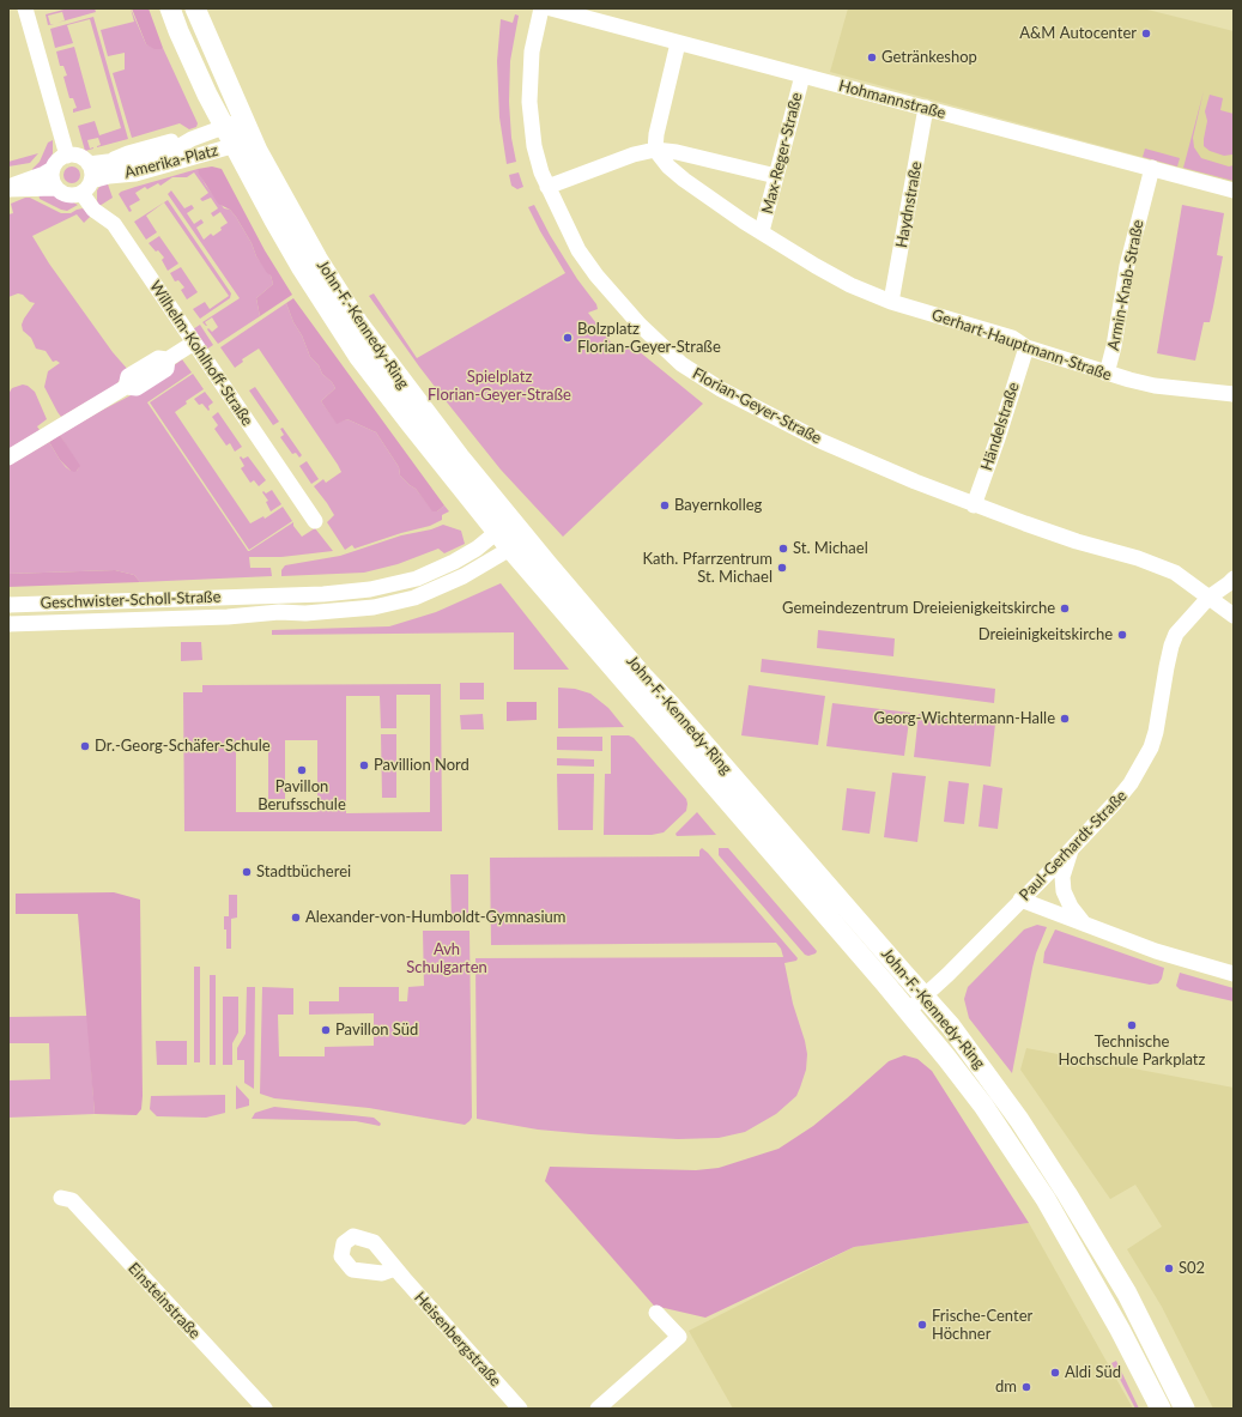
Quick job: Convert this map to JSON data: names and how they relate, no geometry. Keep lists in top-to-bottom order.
{
  "streets": {
    "main road": ["John-F.-Kennedy-Ring"],
    "street": [
      "Hohmannstraße",
      "Max-Reger-Straße",
      "Amerika-Platz",
      "Haydnstraße",
      "Armin-Knab-Straße",
      "Gerhart-Hauptmann-Straße",
      "Wilhelm-Kohlhoff-Straße",
      "Florian-Geyer-Straße",
      "Händelstraße",
      "Geschwister-Scholl-Straße",
      "Paul-Gerhardt-Straße",
      "Einsteinstraße",
      "Heisenbergstraße"
    ]
  },
  "crossings": [
    ["Hohmannstraße", "Max-Reger-Straße"],
    ["Hohmannstraße", "Haydnstraße"],
    ["Hohmannstraße", "Armin-Knab-Straße"],
    ["Max-Reger-Straße", "Gerhart-Hauptmann-Straße"],
    ["Amerika-Platz", "John-F.-Kennedy-Ring"],
    ["Amerika-Platz", "Wilhelm-Kohlhoff-Straße"],
    ["Haydnstraße", "Gerhart-Hauptmann-Straße"],
    ["Armin-Knab-Straße", "Gerhart-Hauptmann-Straße"],
    ["John-F.-Kennedy-Ring", "Geschwister-Scholl-Straße"],
    ["John-F.-Kennedy-Ring", "Paul-Gerhardt-Straße"],
    ["Gerhart-Hauptmann-Straße", "Händelstraße"],
    ["Florian-Geyer-Straße", "Händelstraße"],
    ["Florian-Geyer-Straße", "Paul-Gerhardt-Straße"]
  ],
  "parks": ["Spielplatz Florian-Geyer-Straße", "Avh Schulgarten"],
  "places": [
    "A&M Autocenter",
    "Getränkeshop",
    "Bolzplatz Florian-Geyer-Straße",
    "Bayernkolleg",
    "St. Michael",
    "Kath. Pfarrzentrum St. Michael",
    "Gemeindezentrum Dreieienigkeitskirche",
    "Dreieinigkeitskirche",
    "Georg-Wichtermann-Halle",
    "Dr.-Georg-Schäfer-Schule",
    "Pavillion Nord",
    "Pavillon Berufsschule",
    "Stadtbücherei",
    "Alexander-von-Humboldt-Gymnasium",
    "Technische Hochschule Parkplatz",
    "Pavillon Süd",
    "S02",
    "Frische-Center Höchner",
    "Aldi Süd",
    "dm"
  ]
}
